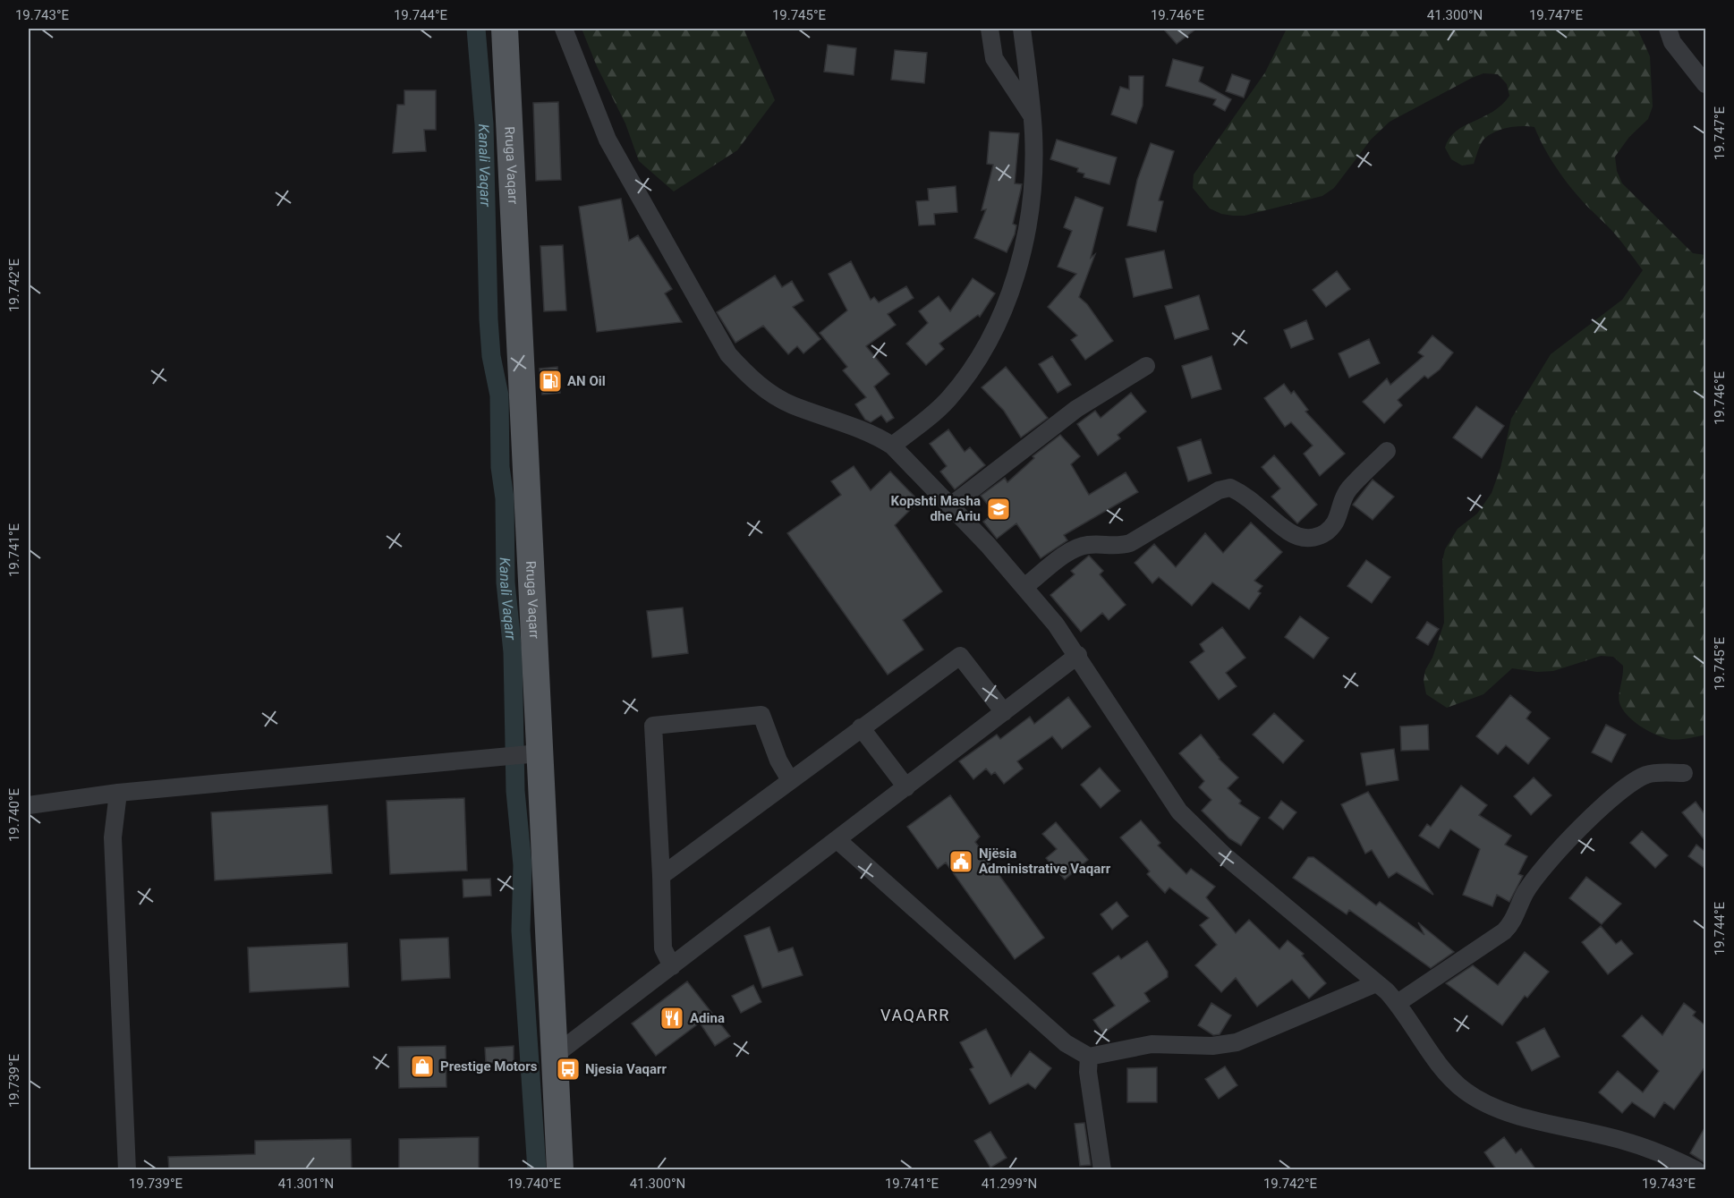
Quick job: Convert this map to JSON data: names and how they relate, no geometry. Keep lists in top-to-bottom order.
{
  "streets": {
    "main road": ["Rruga Vaqarr"]
  },
  "districts": ["VAQARR"],
  "water": ["Kanali Vaqarr"],
  "places": {
    "fuel station": ["AN Oil"],
    "school or university": ["Kopshti Masha dhe Ariu"],
    "public building": ["Njësia Administrative Vaqarr"],
    "restaurant": ["Adina"],
    "shop": ["Prestige Motors"],
    "bus stop": ["Njesia Vaqarr"]
  },
  "coordinates": [
    "19.743°E",
    "19.744°E",
    "19.745°E",
    "19.746°E",
    "41.300°N",
    "19.747°E",
    "19.742°E",
    "19.741°E",
    "19.740°E",
    "19.739°E",
    "41.301°N",
    "41.299°N"
  ]
}
